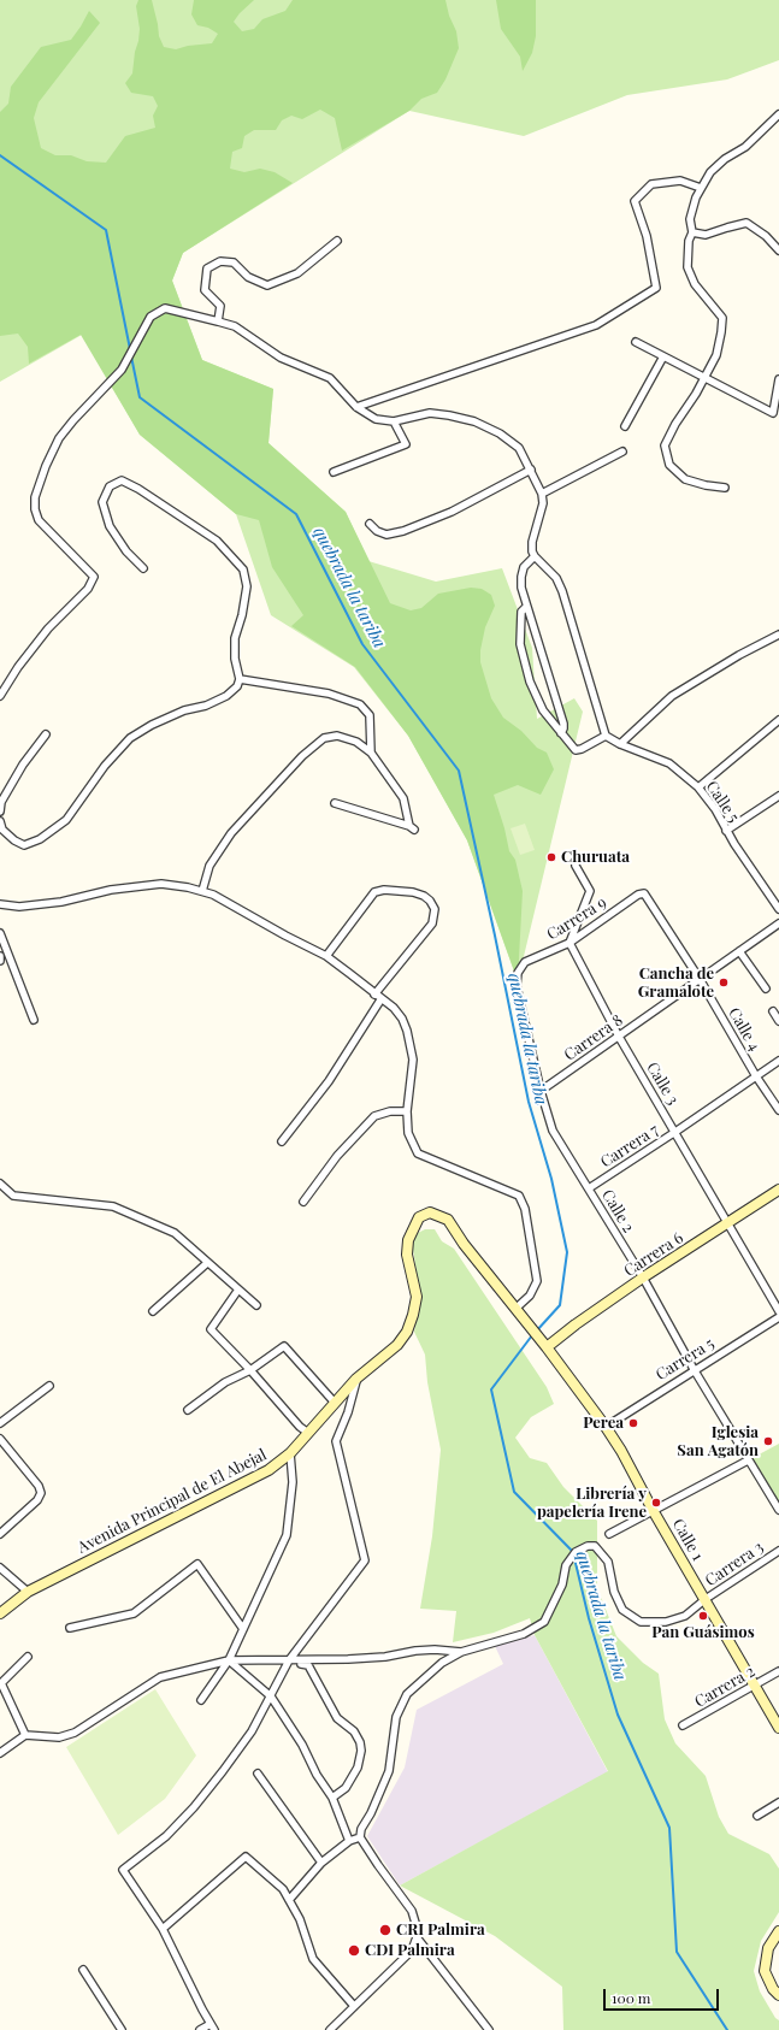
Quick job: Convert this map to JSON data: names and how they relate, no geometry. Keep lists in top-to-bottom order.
{
  "streets": {
    "main road": ["Carrera 6", "Avenida Principal de El Abejal", "Calle 1"],
    "street": [
      "Calle 5",
      "Carrera 9",
      "Calle 4",
      "Carrera 8",
      "Calle 3",
      "Carrera 7",
      "Calle 2",
      "Carrera 5",
      "Carrera 3",
      "Carrera 2"
    ]
  },
  "crossings": [
    ["Carrera 9", "Calle 4"],
    ["Carrera 9", "Calle 3"],
    ["Carrera 9", "Calle 2"],
    ["Calle 4", "Carrera 8"],
    ["Calle 4", "Carrera 7"],
    ["Carrera 8", "Calle 3"],
    ["Carrera 8", "Calle 2"],
    ["Calle 3", "Carrera 7"],
    ["Calle 3", "Carrera 6"],
    ["Carrera 7", "Calle 2"],
    ["Calle 2", "Carrera 6"],
    ["Calle 2", "Carrera 5"],
    ["Carrera 6", "Avenida Principal de El Abejal"],
    ["Carrera 6", "Calle 1"],
    ["Carrera 5", "Calle 1"],
    ["Avenida Principal de El Abejal", "Calle 1"],
    ["Calle 1", "Carrera 3"],
    ["Calle 1", "Carrera 2"]
  ],
  "water": ["quebrada la tariba"],
  "places": [
    "Churuata",
    "Cancha de Gramalote",
    "Perea",
    "Iglesia San Agatón",
    "Librería y papelería Irene",
    "Pan Guásimos",
    "CRI Palmira",
    "CDI Palmira"
  ],
  "scale_bar": "100 m"
}
